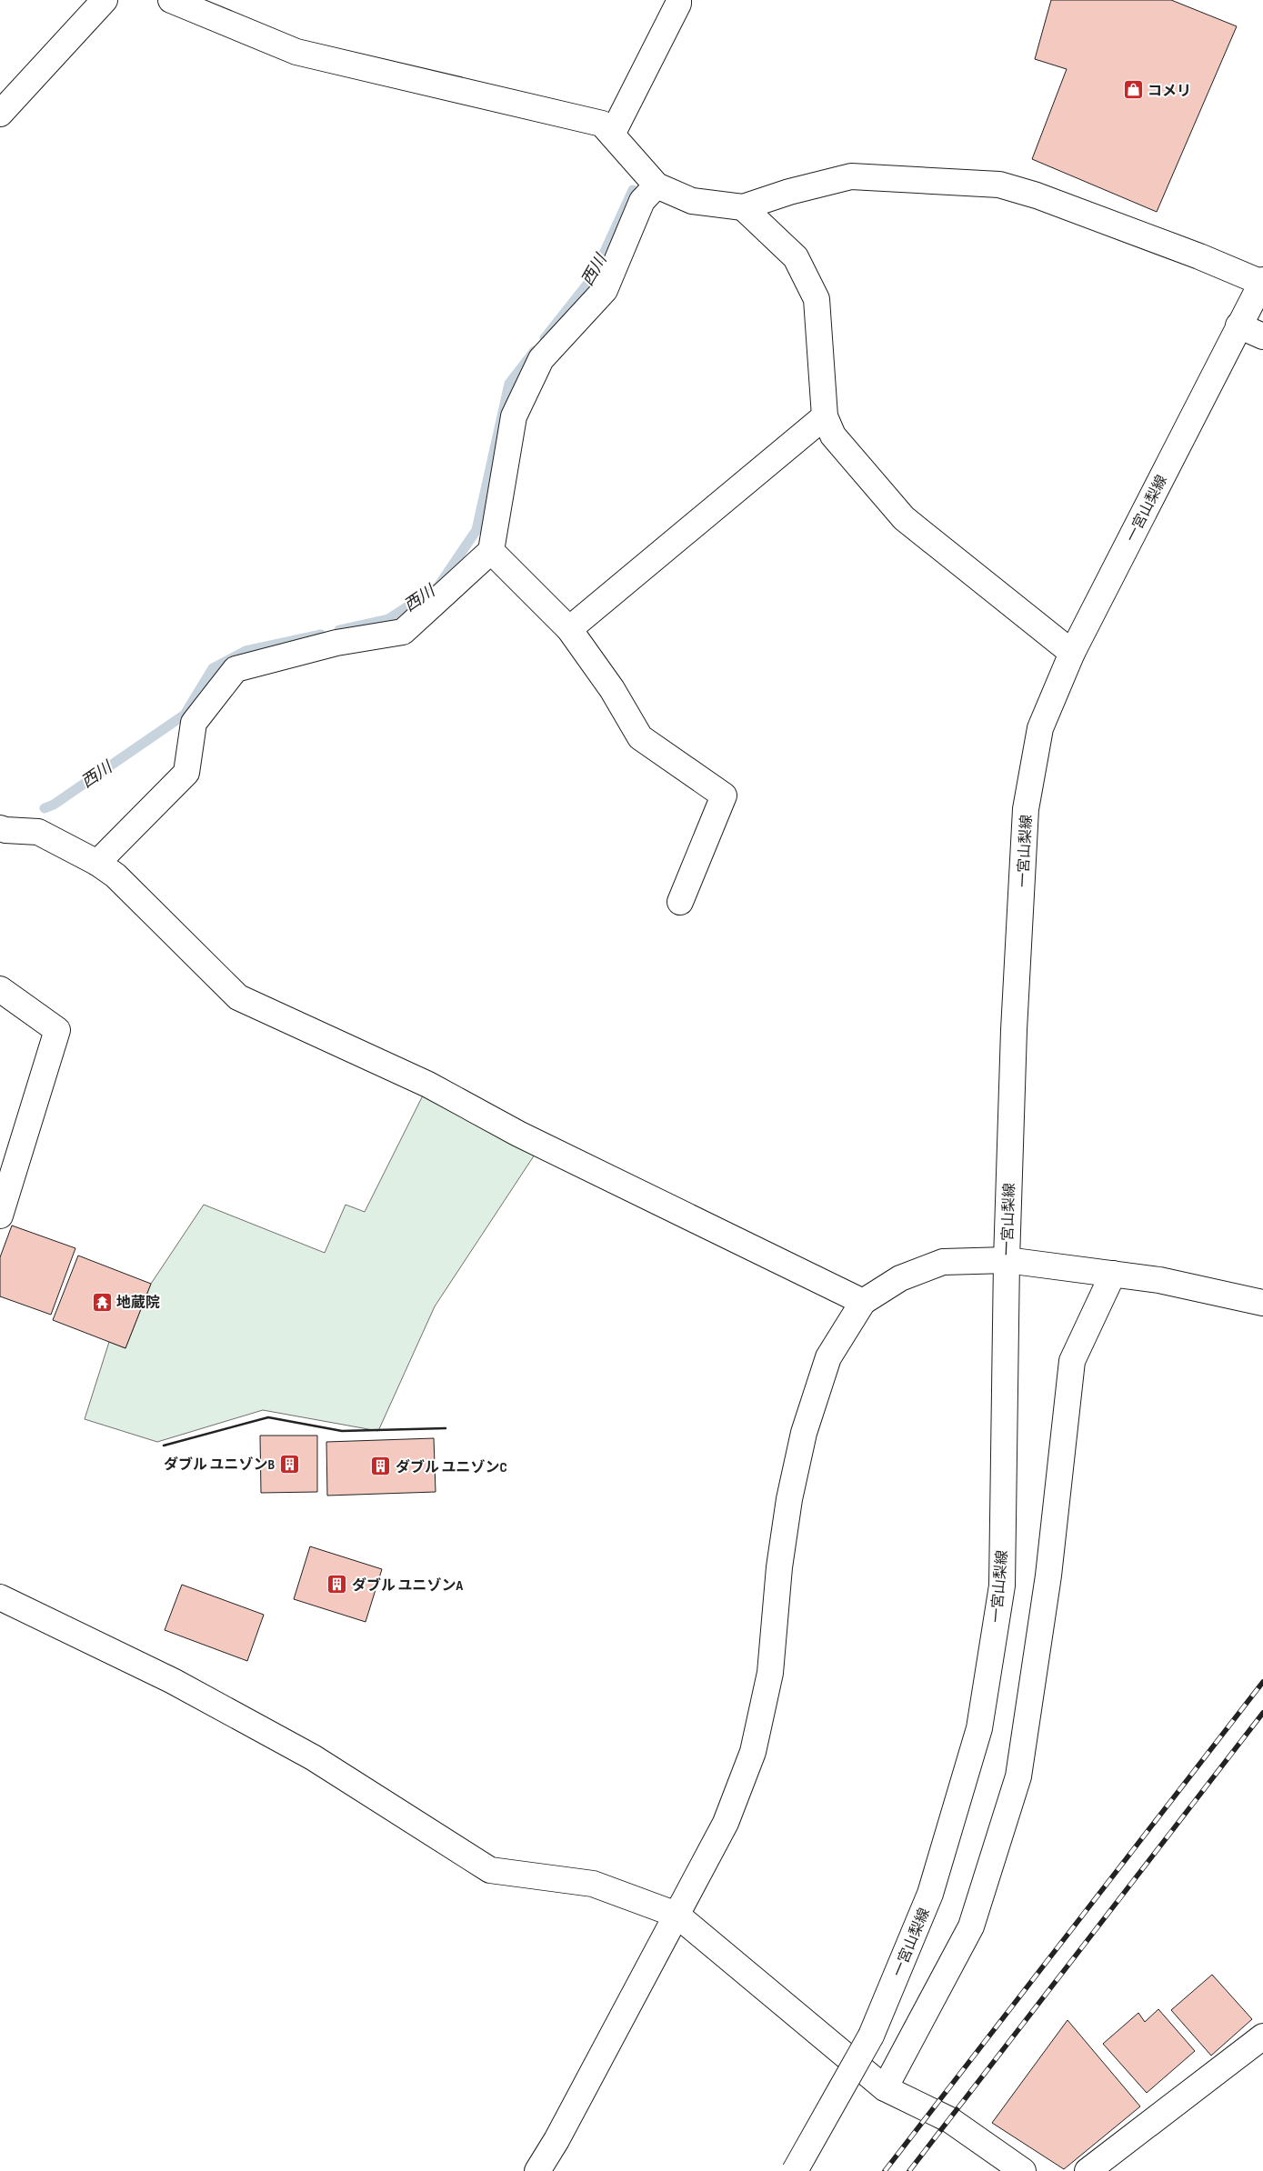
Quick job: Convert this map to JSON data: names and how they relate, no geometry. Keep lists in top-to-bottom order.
{
  "streets": {
    "street": ["一宮山梨線"]
  },
  "water": ["西川"],
  "places": {
    "shop": ["コメリ"],
    "temple": ["地蔵院"],
    "building": ["ダブル ユニゾンB", "ダブル ユニゾンC", "ダブル ユニゾンA"]
  }
}
